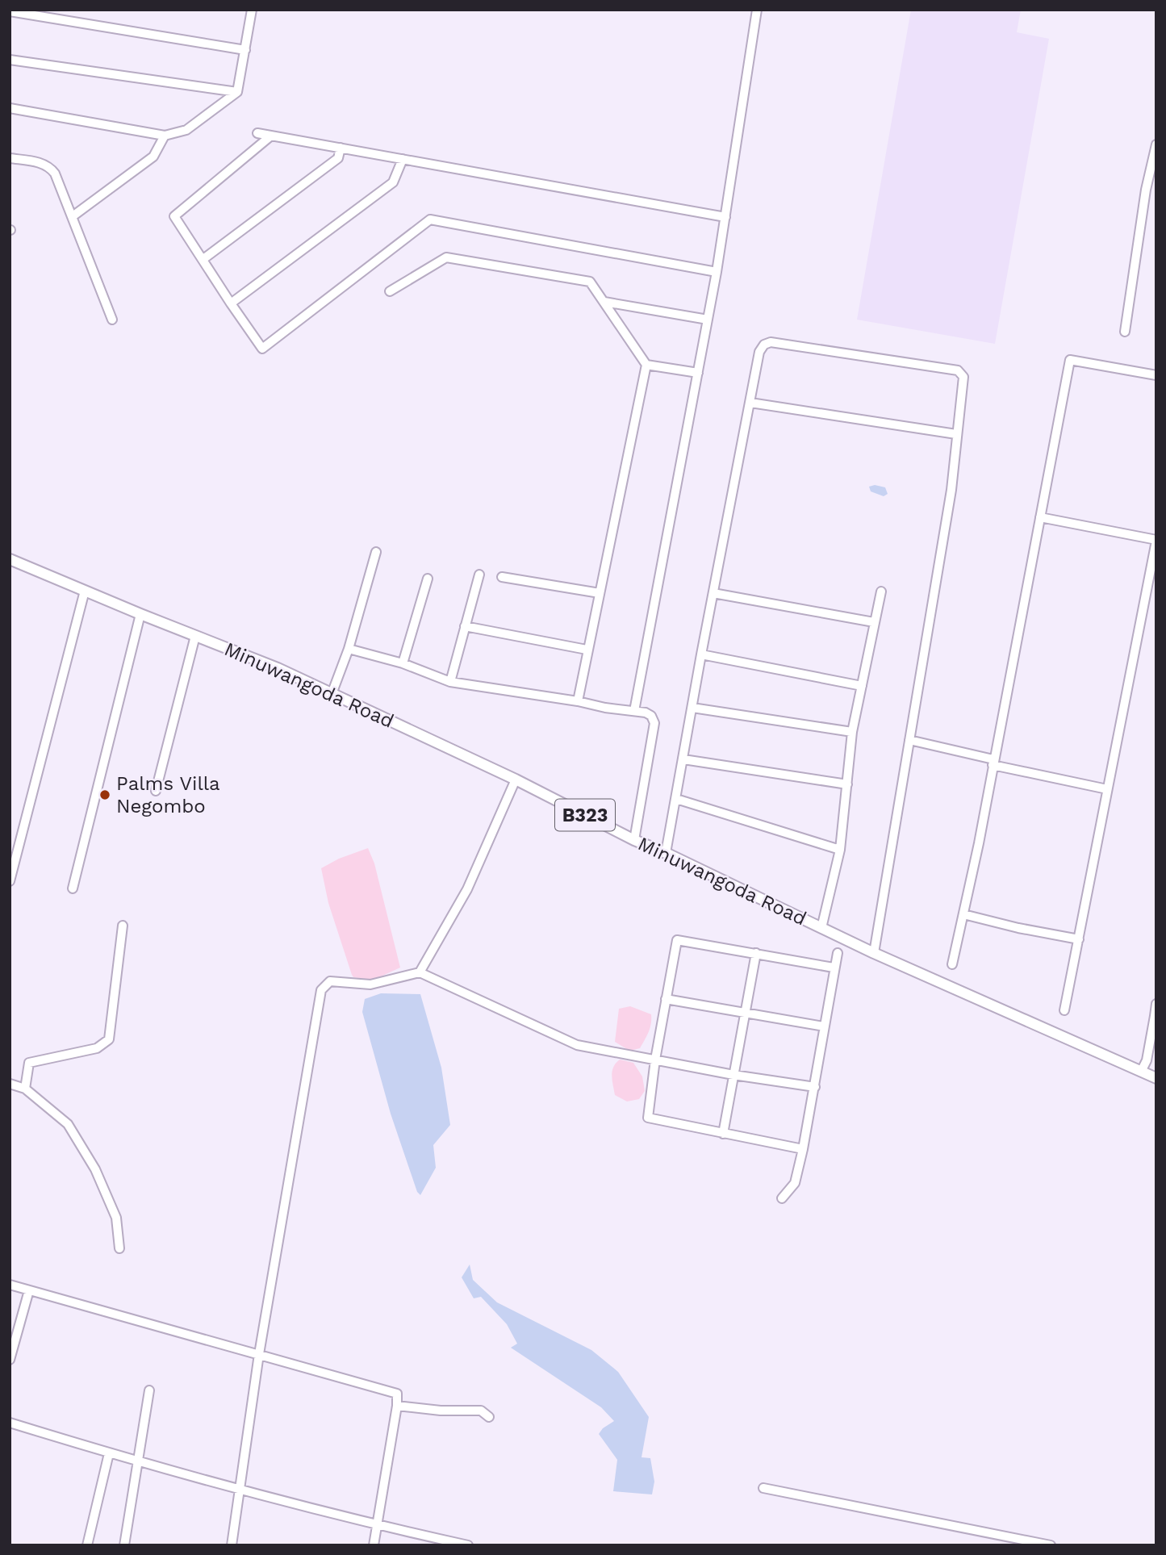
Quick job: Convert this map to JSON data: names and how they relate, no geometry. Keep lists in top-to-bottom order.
{
  "streets": {
    "main road": ["Minuwangoda Road", "B323"]
  },
  "places": ["Palms Villa Negombo"]
}
